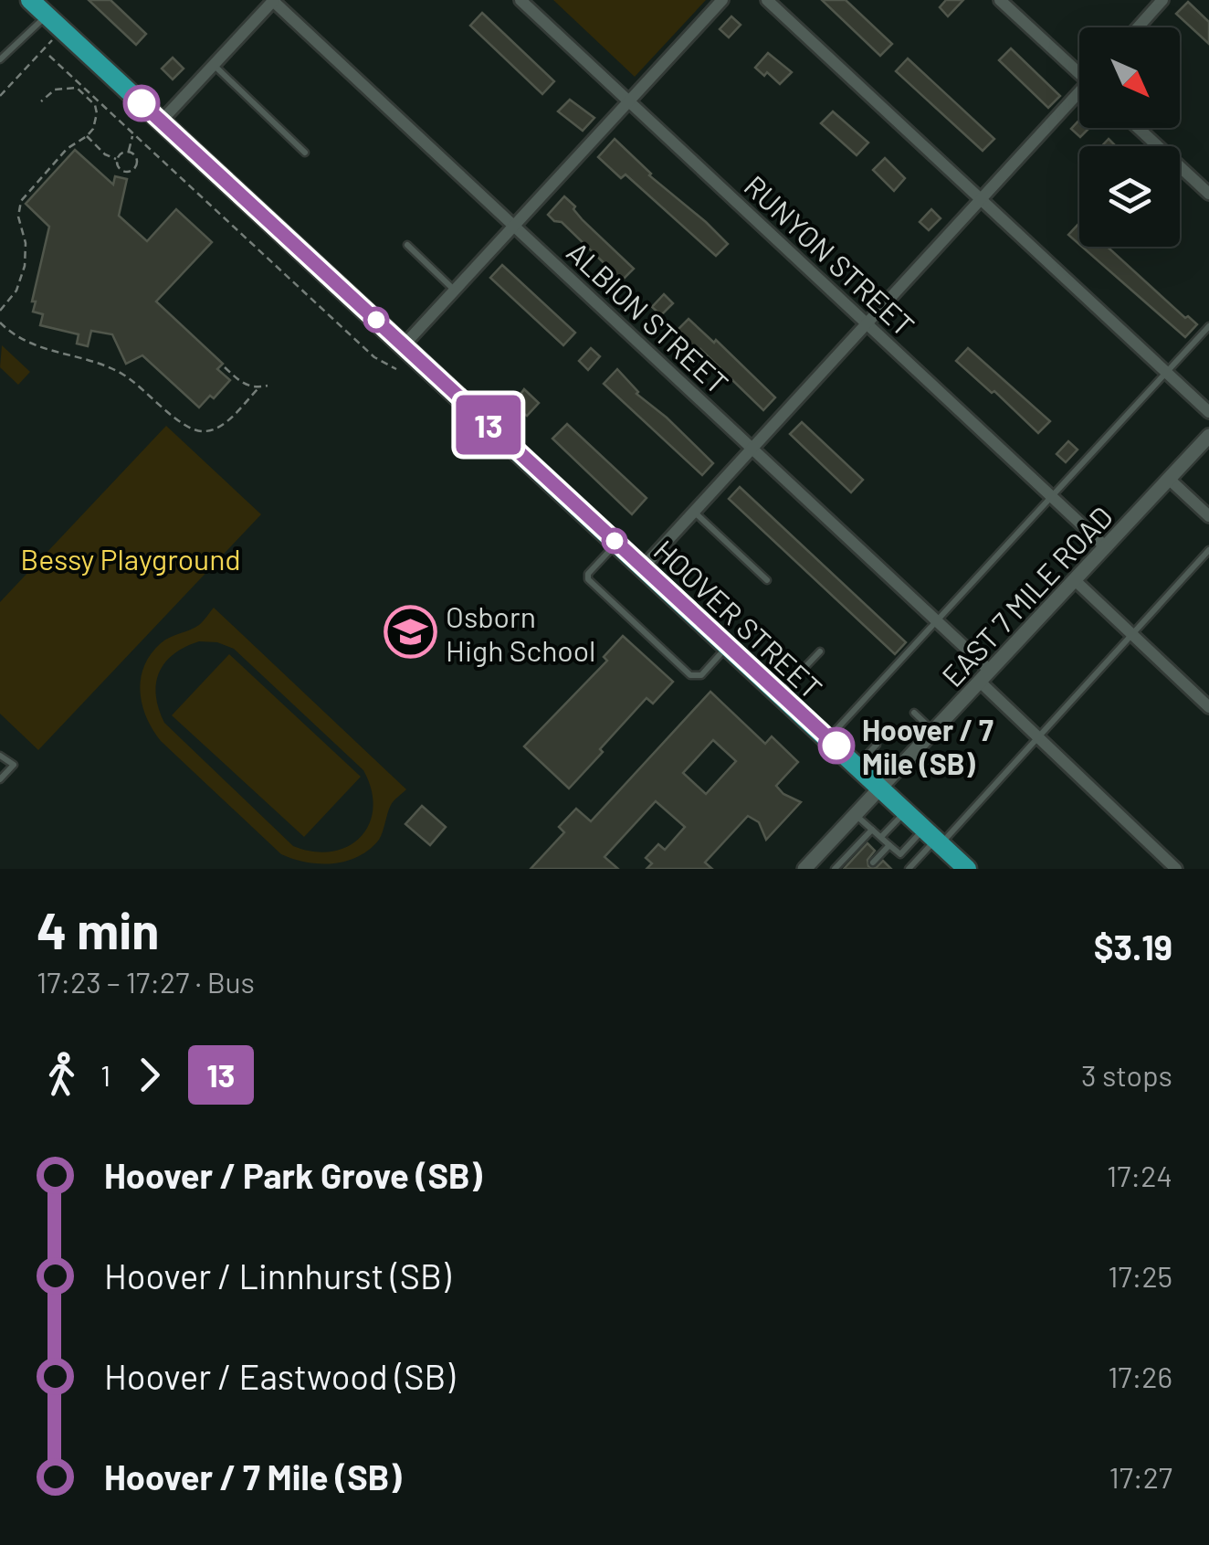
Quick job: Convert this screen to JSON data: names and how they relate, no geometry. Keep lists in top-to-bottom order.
{
  "streets": {
    "main road": ["HOOVER STREET"],
    "street": ["RUNYON STREET", "ALBION STREET", "EAST 7 MILE ROAD"]
  },
  "crossings": [
    ["RUNYON STREET", "EAST 7 MILE ROAD"],
    ["ALBION STREET", "EAST 7 MILE ROAD"],
    ["EAST 7 MILE ROAD", "HOOVER STREET"]
  ],
  "parks": ["Bessy Playground"],
  "places": {
    "school or university": ["Osborn High School"],
    "other": ["Hoover / 7 Mile (SB)"]
  },
  "lines": ["bus line 13"],
  "north": "bottom right",
  "page": {
    "on_map": "13",
    "heading": ["4 min", "17:23 – 17:27 · Bus", "$3.19"],
    "legs": ["1", "13", "3 stops"],
    "list": [
      {
        "name": "Hoover / Park Grove (SB)",
        "value": "17:24"
      },
      {
        "name": "Hoover / Linnhurst (SB)",
        "value": "17:25"
      },
      {
        "name": "Hoover / Eastwood (SB)",
        "value": "17:26"
      },
      {
        "name": "Hoover / 7 Mile (SB)",
        "value": "17:27"
      }
    ]
  }
}
